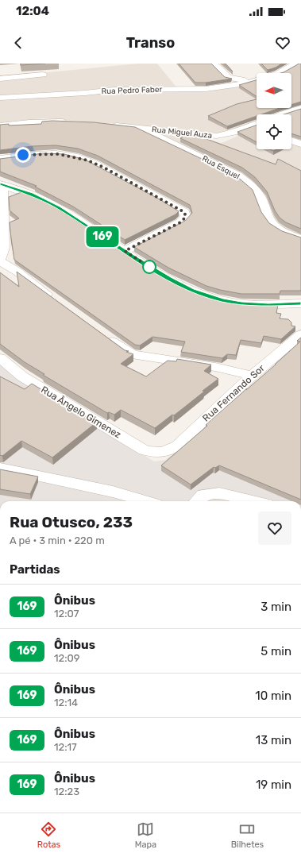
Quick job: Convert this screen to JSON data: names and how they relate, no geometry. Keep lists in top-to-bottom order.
{
  "streets": {
    "street": [
      "Rua Pedro Faber",
      "Rua Miguel Auza",
      "Rua Esquel",
      "Rua Fernando Sor",
      "Rua Ângelo Gimenez"
    ]
  },
  "crossings": [
    ["Rua Miguel Auza", "Rua Esquel"],
    ["Rua Fernando Sor", "Rua Ângelo Gimenez"]
  ],
  "lines": ["bus line 169"],
  "north": "left",
  "page": {
    "status": "12:04",
    "header": "Transo",
    "on_map": "169",
    "heading": [
      ["Rua Otusco, 233", "A pé · 3 min · 220 m"],
      "Partidas"
    ],
    "list": [
      {
        "mark": "169",
        "name": "Ônibus",
        "note": "12:07",
        "value": "3 min"
      },
      {
        "mark": "169",
        "name": "Ônibus",
        "note": "12:09",
        "value": "5 min"
      },
      {
        "mark": "169",
        "name": "Ônibus",
        "note": "12:14",
        "value": "10 min"
      },
      {
        "mark": "169",
        "name": "Ônibus",
        "note": "12:17",
        "value": "13 min"
      },
      {
        "mark": "169",
        "name": "Ônibus",
        "note": "12:23",
        "value": "19 min"
      }
    ],
    "tabs": ["Rotas", "Mapa", "Bilhetes"]
  }
}
